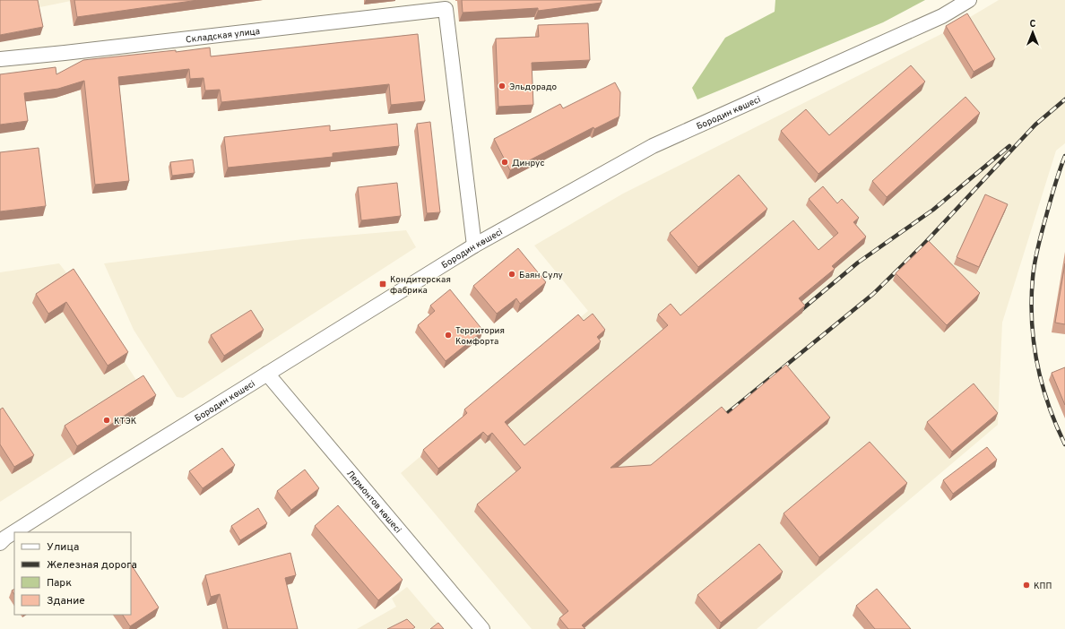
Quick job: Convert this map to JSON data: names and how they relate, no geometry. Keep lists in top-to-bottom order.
{
  "streets": {
    "street": ["Складская улица", "Бородин көшесі", "Лермонтов көшесі"]
  },
  "crossings": [
    ["Складская улица", "Бородин көшесі"],
    ["Бородин көшесі", "Лермонтов көшесі"]
  ],
  "places": {
    "other": [
      "Эльдорадо",
      "Динрус",
      "Баян Сулу",
      "Территория Комфорта",
      "КТЭК",
      "КПП"
    ],
    "transit": ["Кондитерская фабрика"]
  },
  "legend": [
    "Улица",
    "Железная дорога",
    "Парк",
    "Здание"
  ],
  "north": "top"
}
